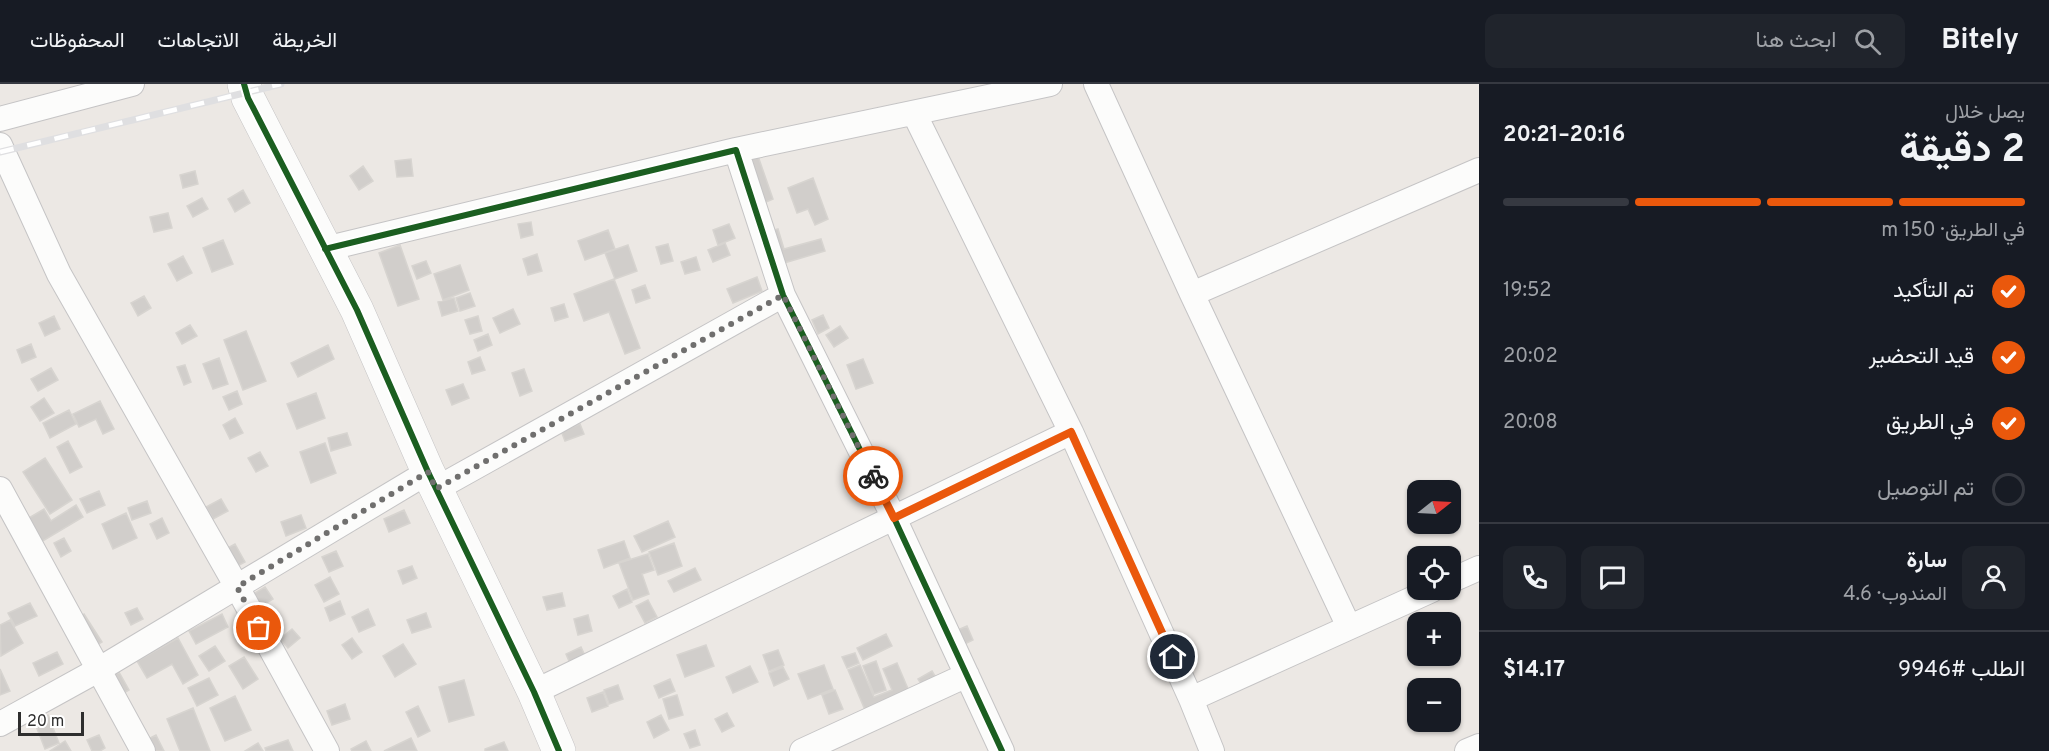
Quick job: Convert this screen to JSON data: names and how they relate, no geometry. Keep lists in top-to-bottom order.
{
  "scale_bar": "20 m",
  "north": "right",
  "page": {
    "header": "Bitely",
    "search": "ابحث هنا",
    "nav": ["الخريطة", "الاتجاهات", "المحفوظات"],
    "heading": ["2 دقيقة", "يصل خلال", "20:16–20:21"],
    "panel": [
      "سارة",
      "المندوب · 4.6",
      "الطلب #9946",
      "$14.17"
    ],
    "bar": "في الطريق · 150 m",
    "list": [
      ["تم التأكيد", "19:52"],
      ["قيد التحضير", "20:02"],
      ["في الطريق", "20:08"],
      "تم التوصيل"
    ],
    "map_buttons": ["+", "−"],
    "scale": "20 m"
  }
}
